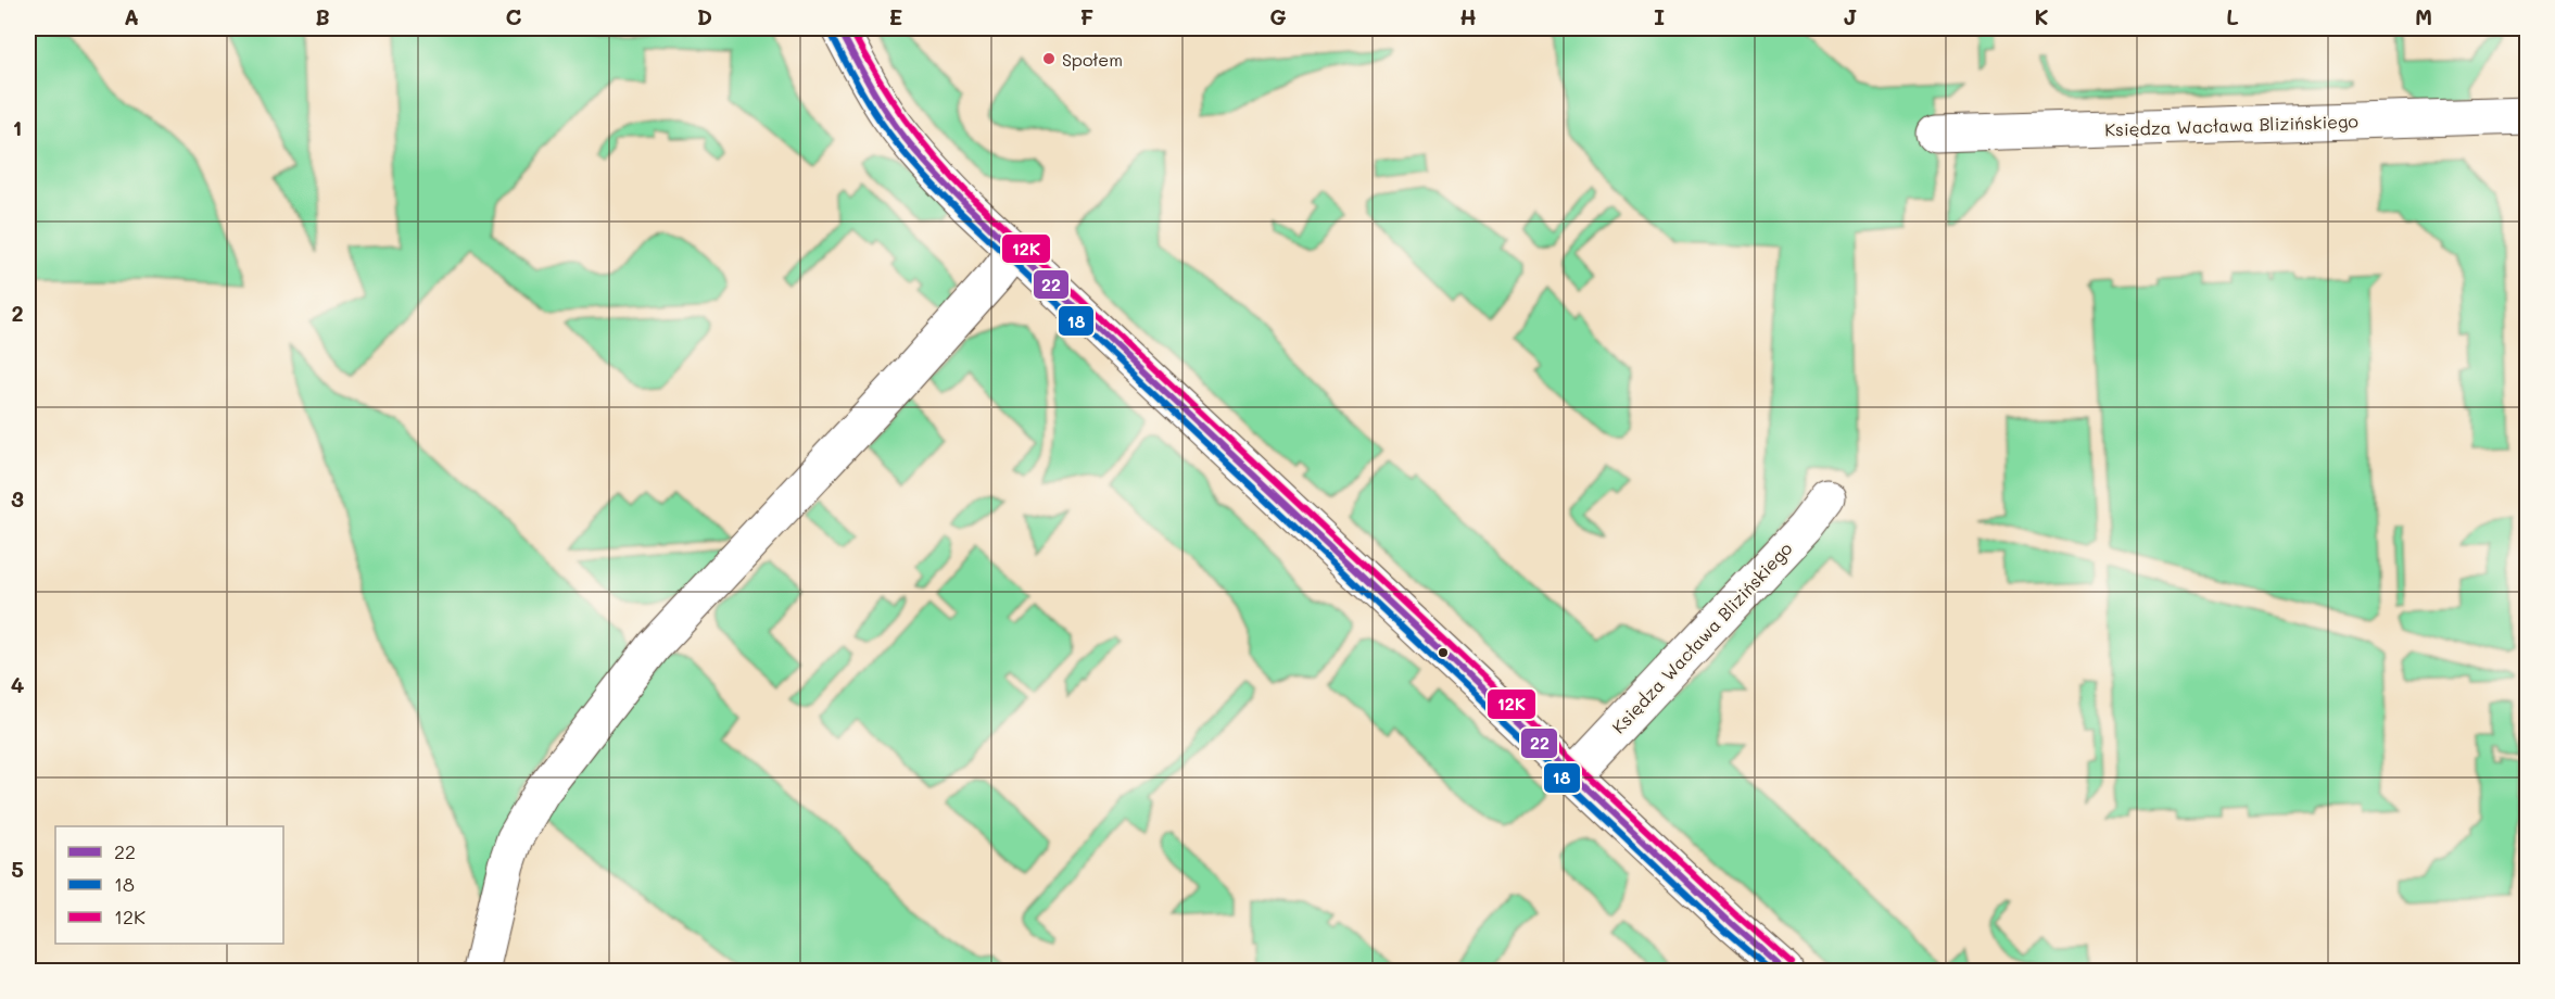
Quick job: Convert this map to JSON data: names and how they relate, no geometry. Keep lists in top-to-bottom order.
{
  "streets": {
    "street": ["Księdza Wacława Blizińskiego"]
  },
  "places": ["Społem"],
  "lines": ["transit line 22", "transit line 12K", "transit line 18"],
  "legend": ["22", "18", "12K"],
  "grid": {
    "columns": [
      "A",
      "B",
      "C",
      "D",
      "E",
      "F",
      "G",
      "H",
      "I",
      "J",
      "K",
      "L",
      "M"
    ],
    "rows": [
      "1",
      "2",
      "3",
      "4",
      "5"
    ]
  }
}
